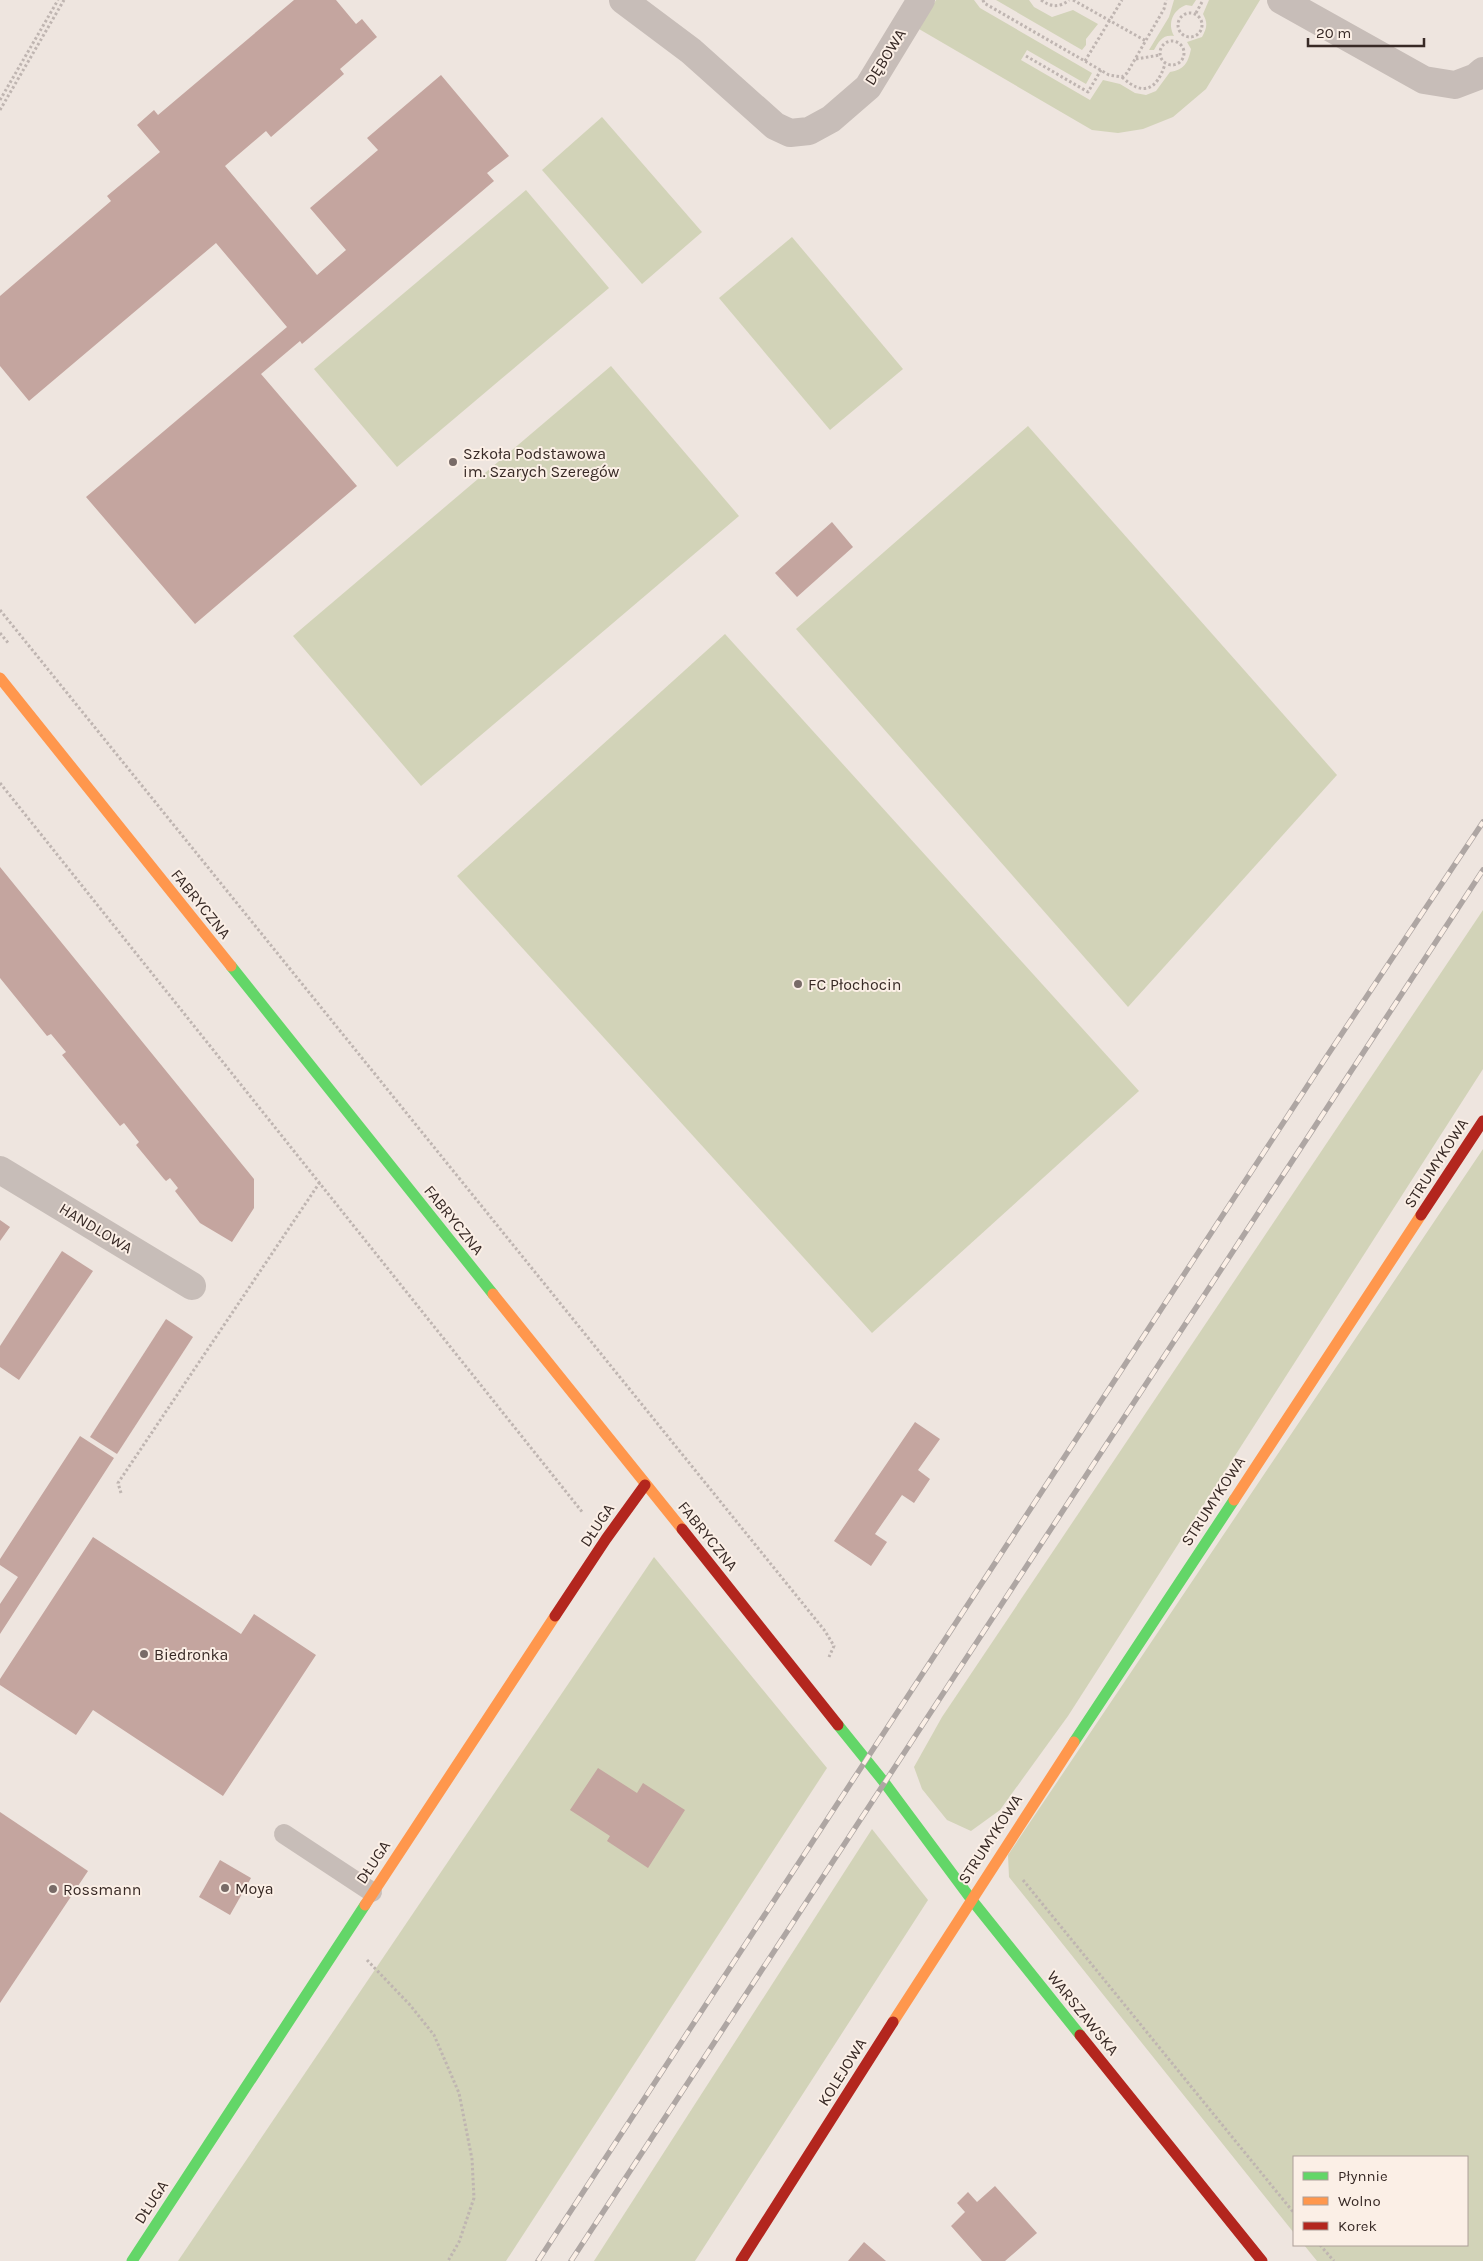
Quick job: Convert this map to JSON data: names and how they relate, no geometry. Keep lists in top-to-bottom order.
{
  "streets": {
    "street": [
      "DĘBOWA",
      "FABRYCZNA",
      "STRUMYKOWA",
      "HANDLOWA",
      "DŁUGA",
      "WARSZAWSKA",
      "KOLEJOWA"
    ]
  },
  "crossings": [
    ["FABRYCZNA", "DŁUGA"],
    ["FABRYCZNA", "WARSZAWSKA"],
    ["STRUMYKOWA", "WARSZAWSKA"],
    ["STRUMYKOWA", "KOLEJOWA"],
    ["WARSZAWSKA", "KOLEJOWA"]
  ],
  "places": [
    "Szkoła Podstawowa im. Szarych Szeregów",
    "FC Płochocin",
    "Biedronka",
    "Moya",
    "Rossmann"
  ],
  "legend": ["Płynnie", "Wolno", "Korek"],
  "scale_bar": "20 m"
}
